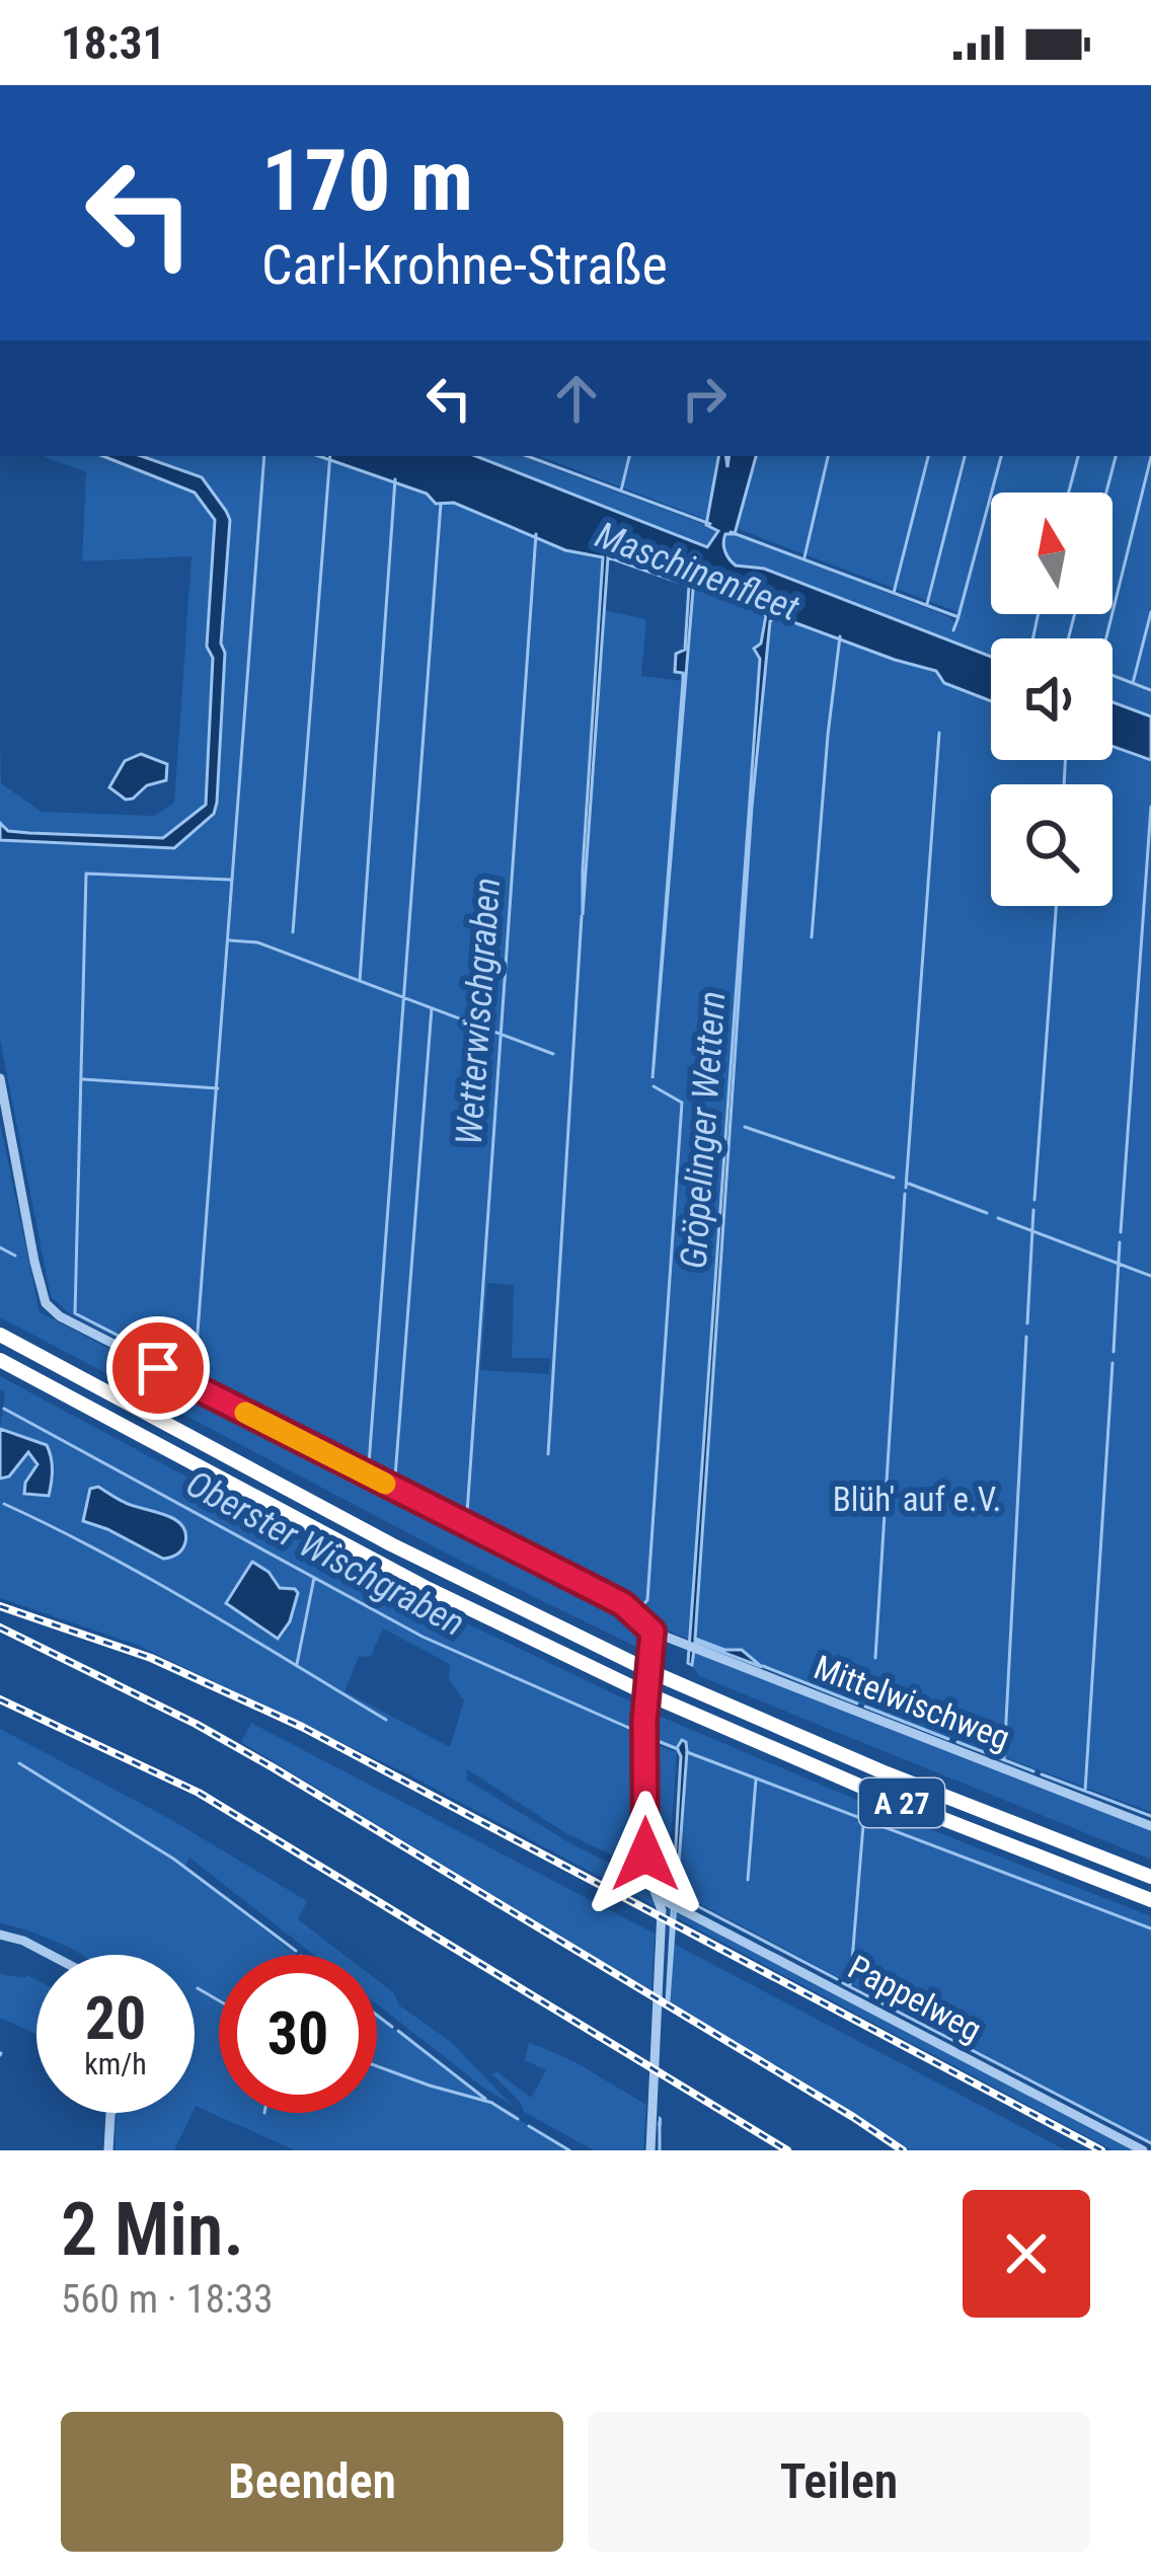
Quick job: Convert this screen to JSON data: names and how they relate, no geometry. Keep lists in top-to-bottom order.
{
  "streets": {
    "highway": ["A 27"],
    "street": ["Mittelwischweg", "Pappelweg"]
  },
  "water": [
    "Maschinenfleet",
    "Wetterwischgraben",
    "Gröpelinger Wettern",
    "Oberster Wischgraben"
  ],
  "parks": ["Blüh' auf e.V."],
  "north": "top",
  "page": {
    "status": "18:31",
    "turn": ["170 m", "Carl-Krohne-Straße"],
    "speed": "20 km/h",
    "limit": "30",
    "heading": ["2 Min.", "560 m · 18:33"],
    "buttons": ["Beenden", "Teilen"]
  }
}
